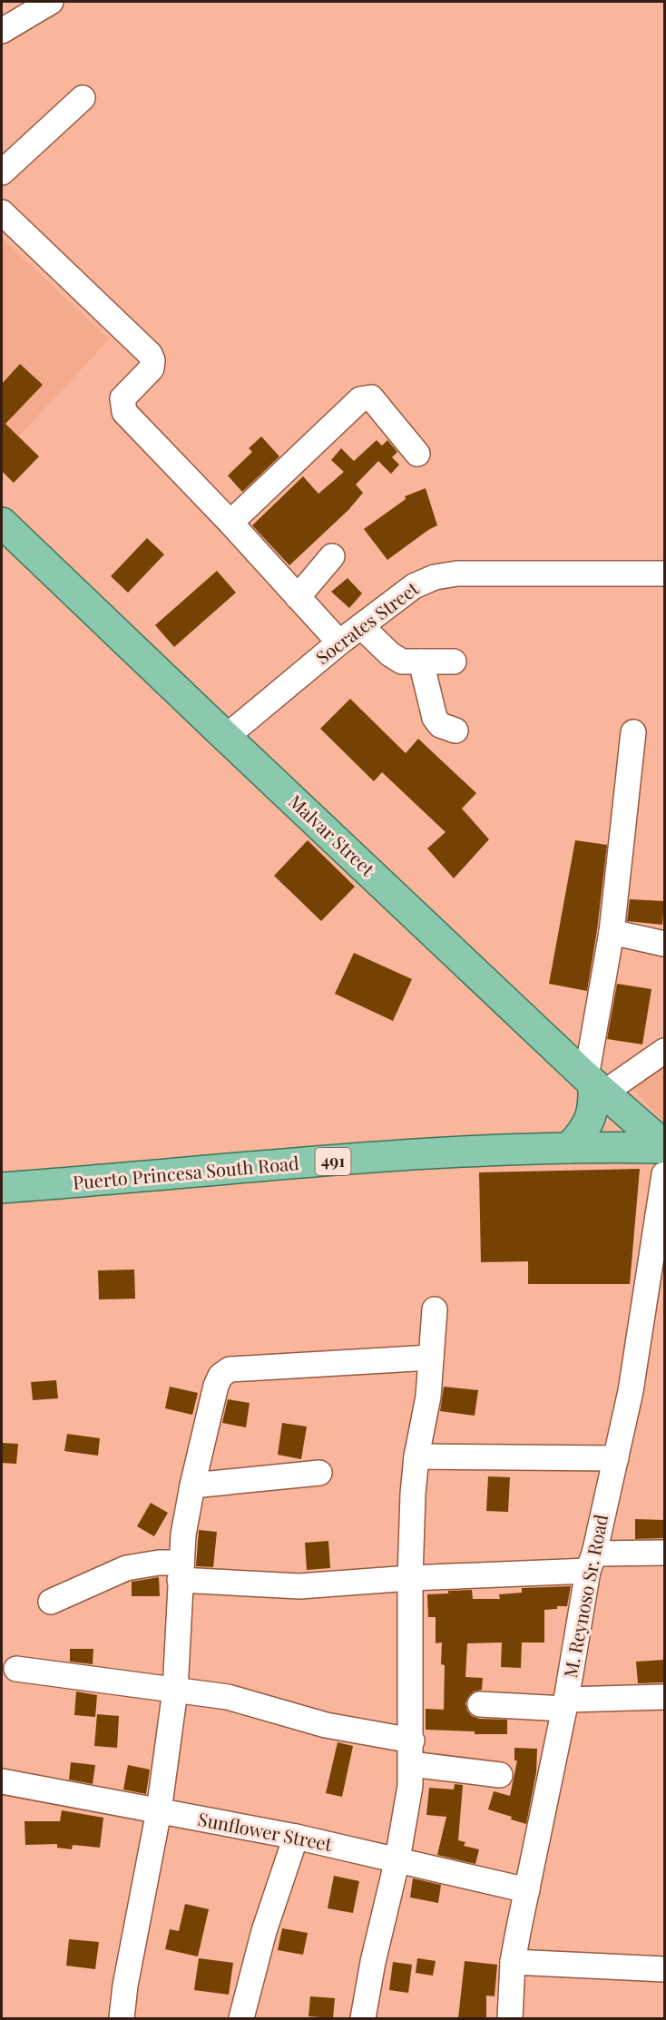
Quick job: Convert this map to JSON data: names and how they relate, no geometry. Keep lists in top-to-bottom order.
{
  "streets": {
    "main road": ["Malvar Street", "491", "Puerto Princesa South Road"],
    "street": ["Socrates Street", "M. Reynoso Sr. Road", "Sunflower Street"]
  },
  "crossings": [
    ["Socrates Street", "Malvar Street"],
    ["Malvar Street", "Puerto Princesa South Road"],
    ["M. Reynoso Sr. Road", "Sunflower Street"]
  ]
}
